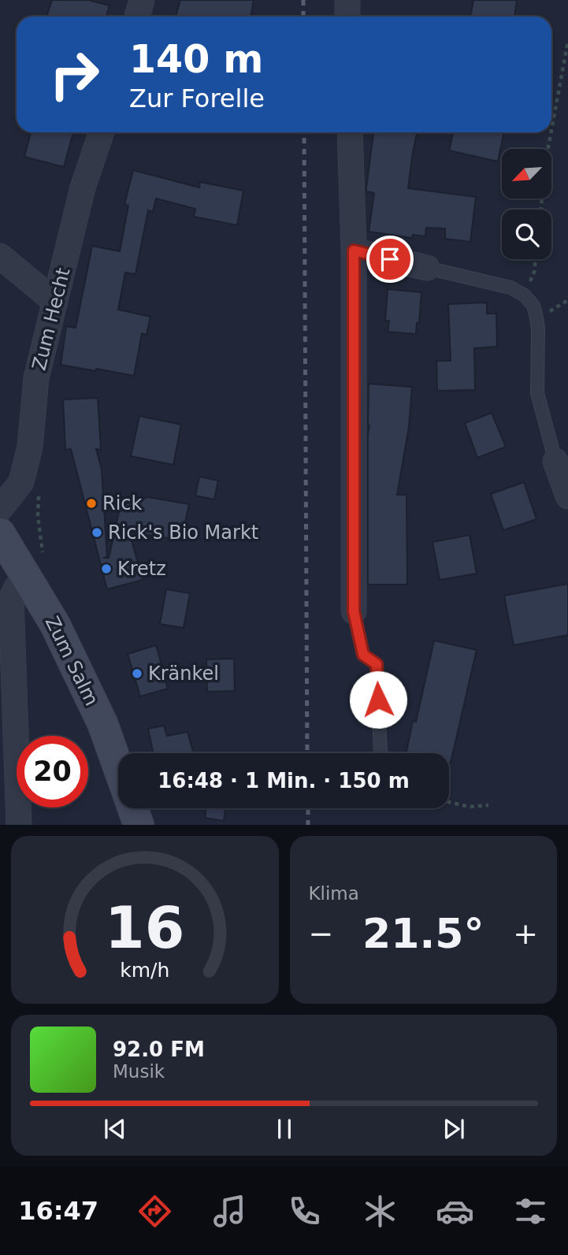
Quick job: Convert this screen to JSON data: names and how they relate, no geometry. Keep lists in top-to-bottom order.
{
  "streets": {
    "street": ["Zum Hecht", "Zum Salm"]
  },
  "places": [
    "Rick",
    "Rick's Bio Markt",
    "Kretz",
    "Kränkel"
  ],
  "north": "bottom left",
  "page": {
    "turn": ["140 m", "Zur Forelle"],
    "limit": "20",
    "trip": "16:48 · 1 Min. · 150 m",
    "tile": "Klima",
    "heat": ["−", "21.5°", "+"],
    "song": ["92.0 FM", "Musik"],
    "tabs": "16:47",
    "gauge": ["16", "km/h"]
  }
}
